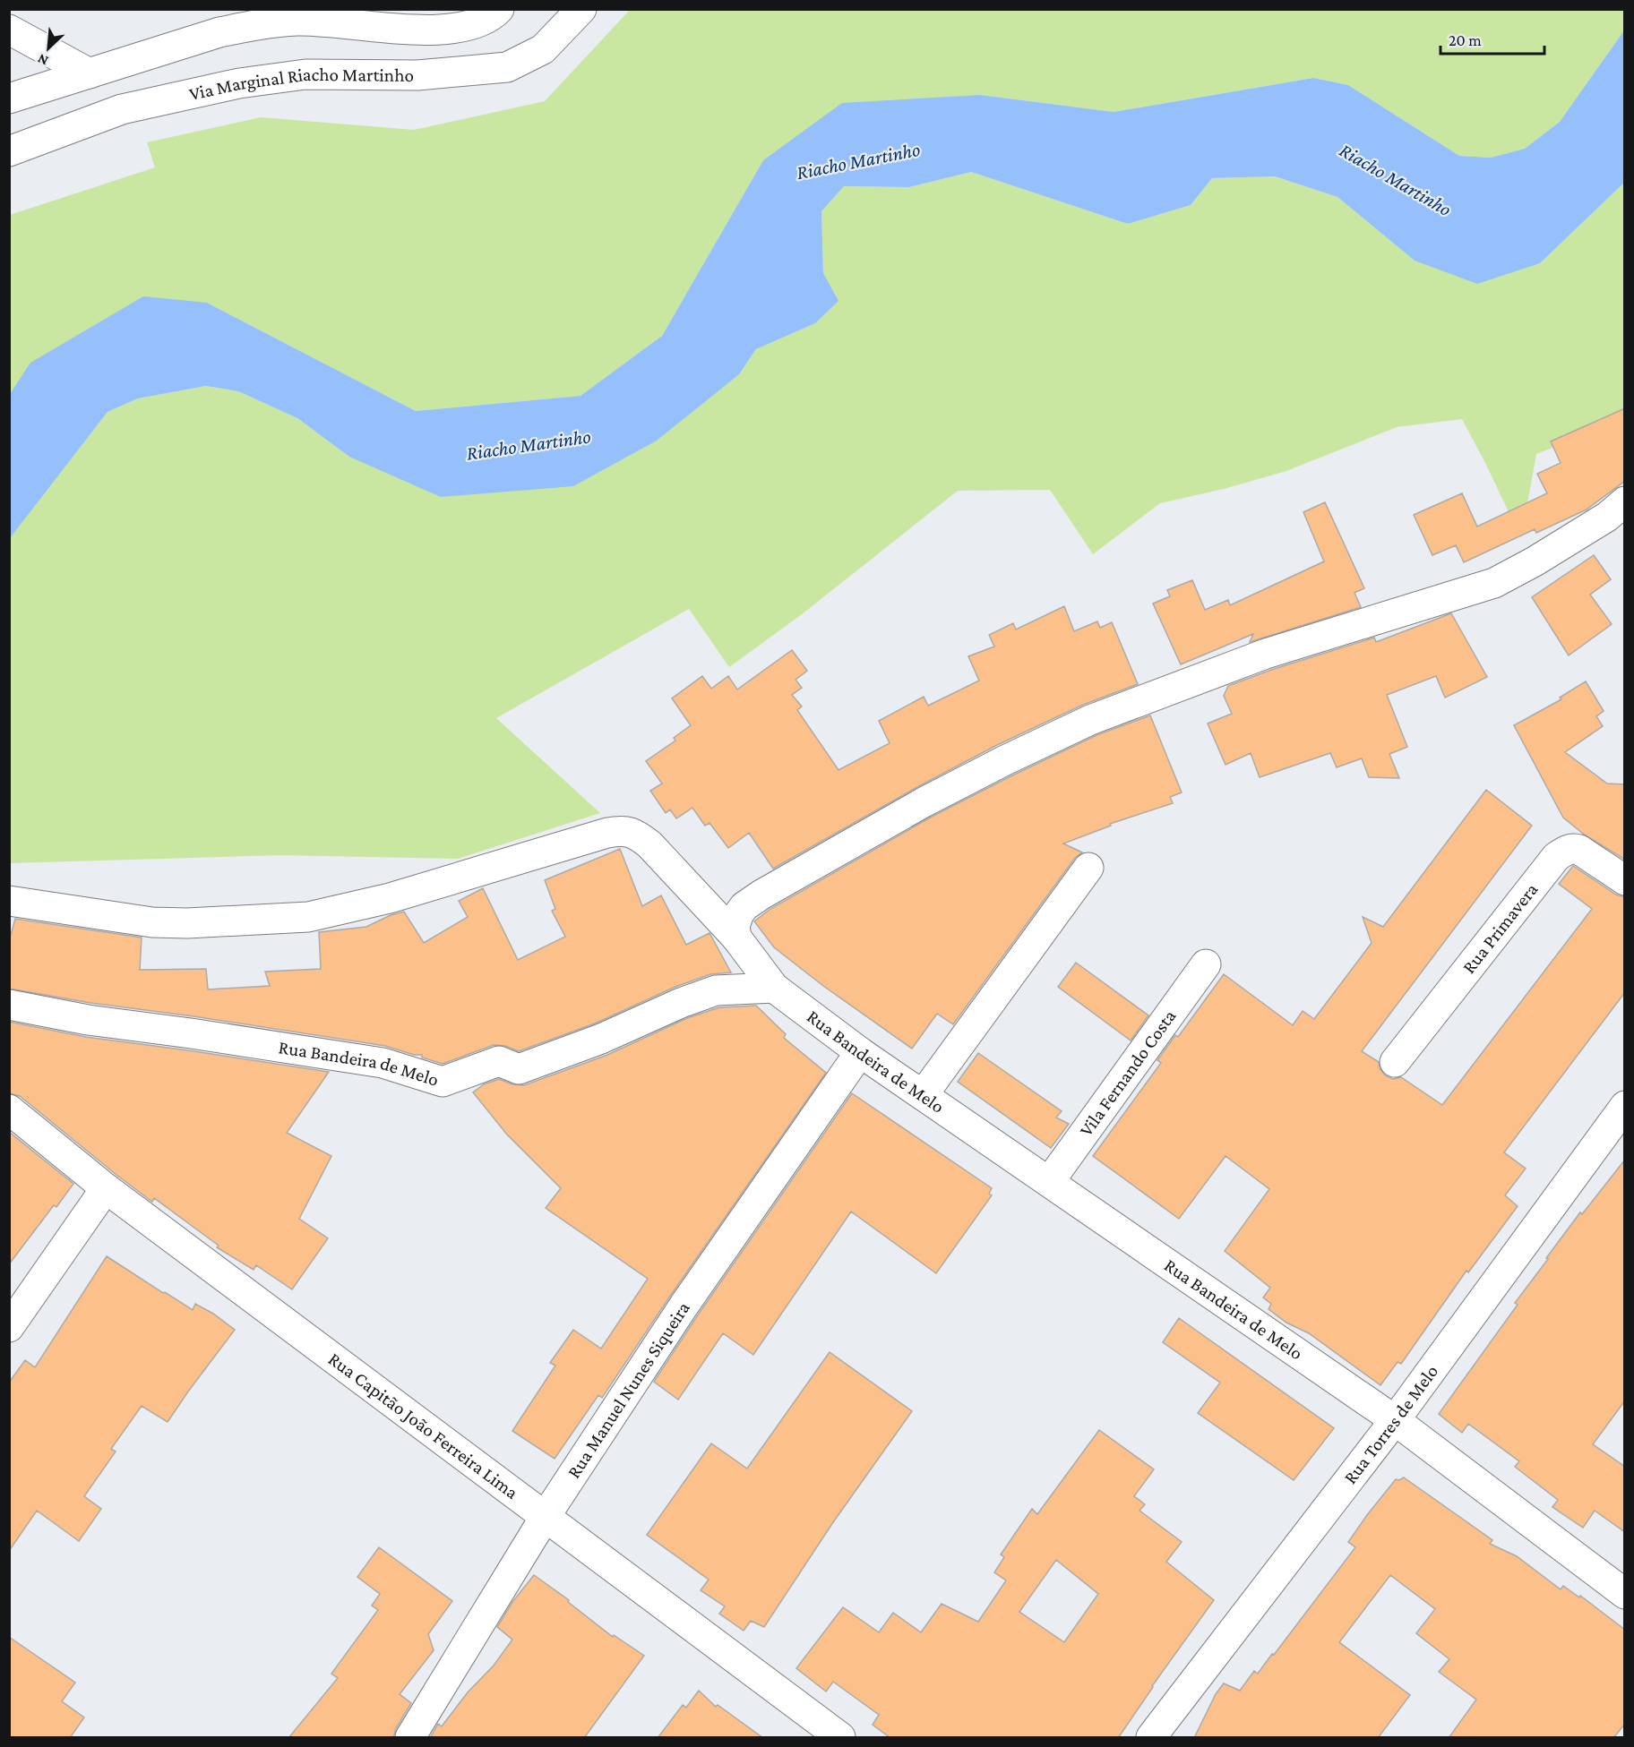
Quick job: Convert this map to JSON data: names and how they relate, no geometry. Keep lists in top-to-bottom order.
{
  "streets": {
    "street": [
      "Via Marginal Riacho Martinho",
      "Rua Primavera",
      "Rua Bandeira de Melo",
      "Vila Fernando Costa",
      "Rua Manuel Nunes Siqueira",
      "Rua Torres de Melo",
      "Rua Capitão João Ferreira Lima"
    ]
  },
  "crossings": [
    ["Rua Bandeira de Melo", "Vila Fernando Costa"],
    ["Rua Bandeira de Melo", "Rua Manuel Nunes Siqueira"],
    ["Rua Bandeira de Melo", "Rua Torres de Melo"],
    ["Rua Manuel Nunes Siqueira", "Rua Capitão João Ferreira Lima"]
  ],
  "water": ["Riacho Martinho"],
  "scale_bar": "20 m",
  "north": "bottom left"
}
